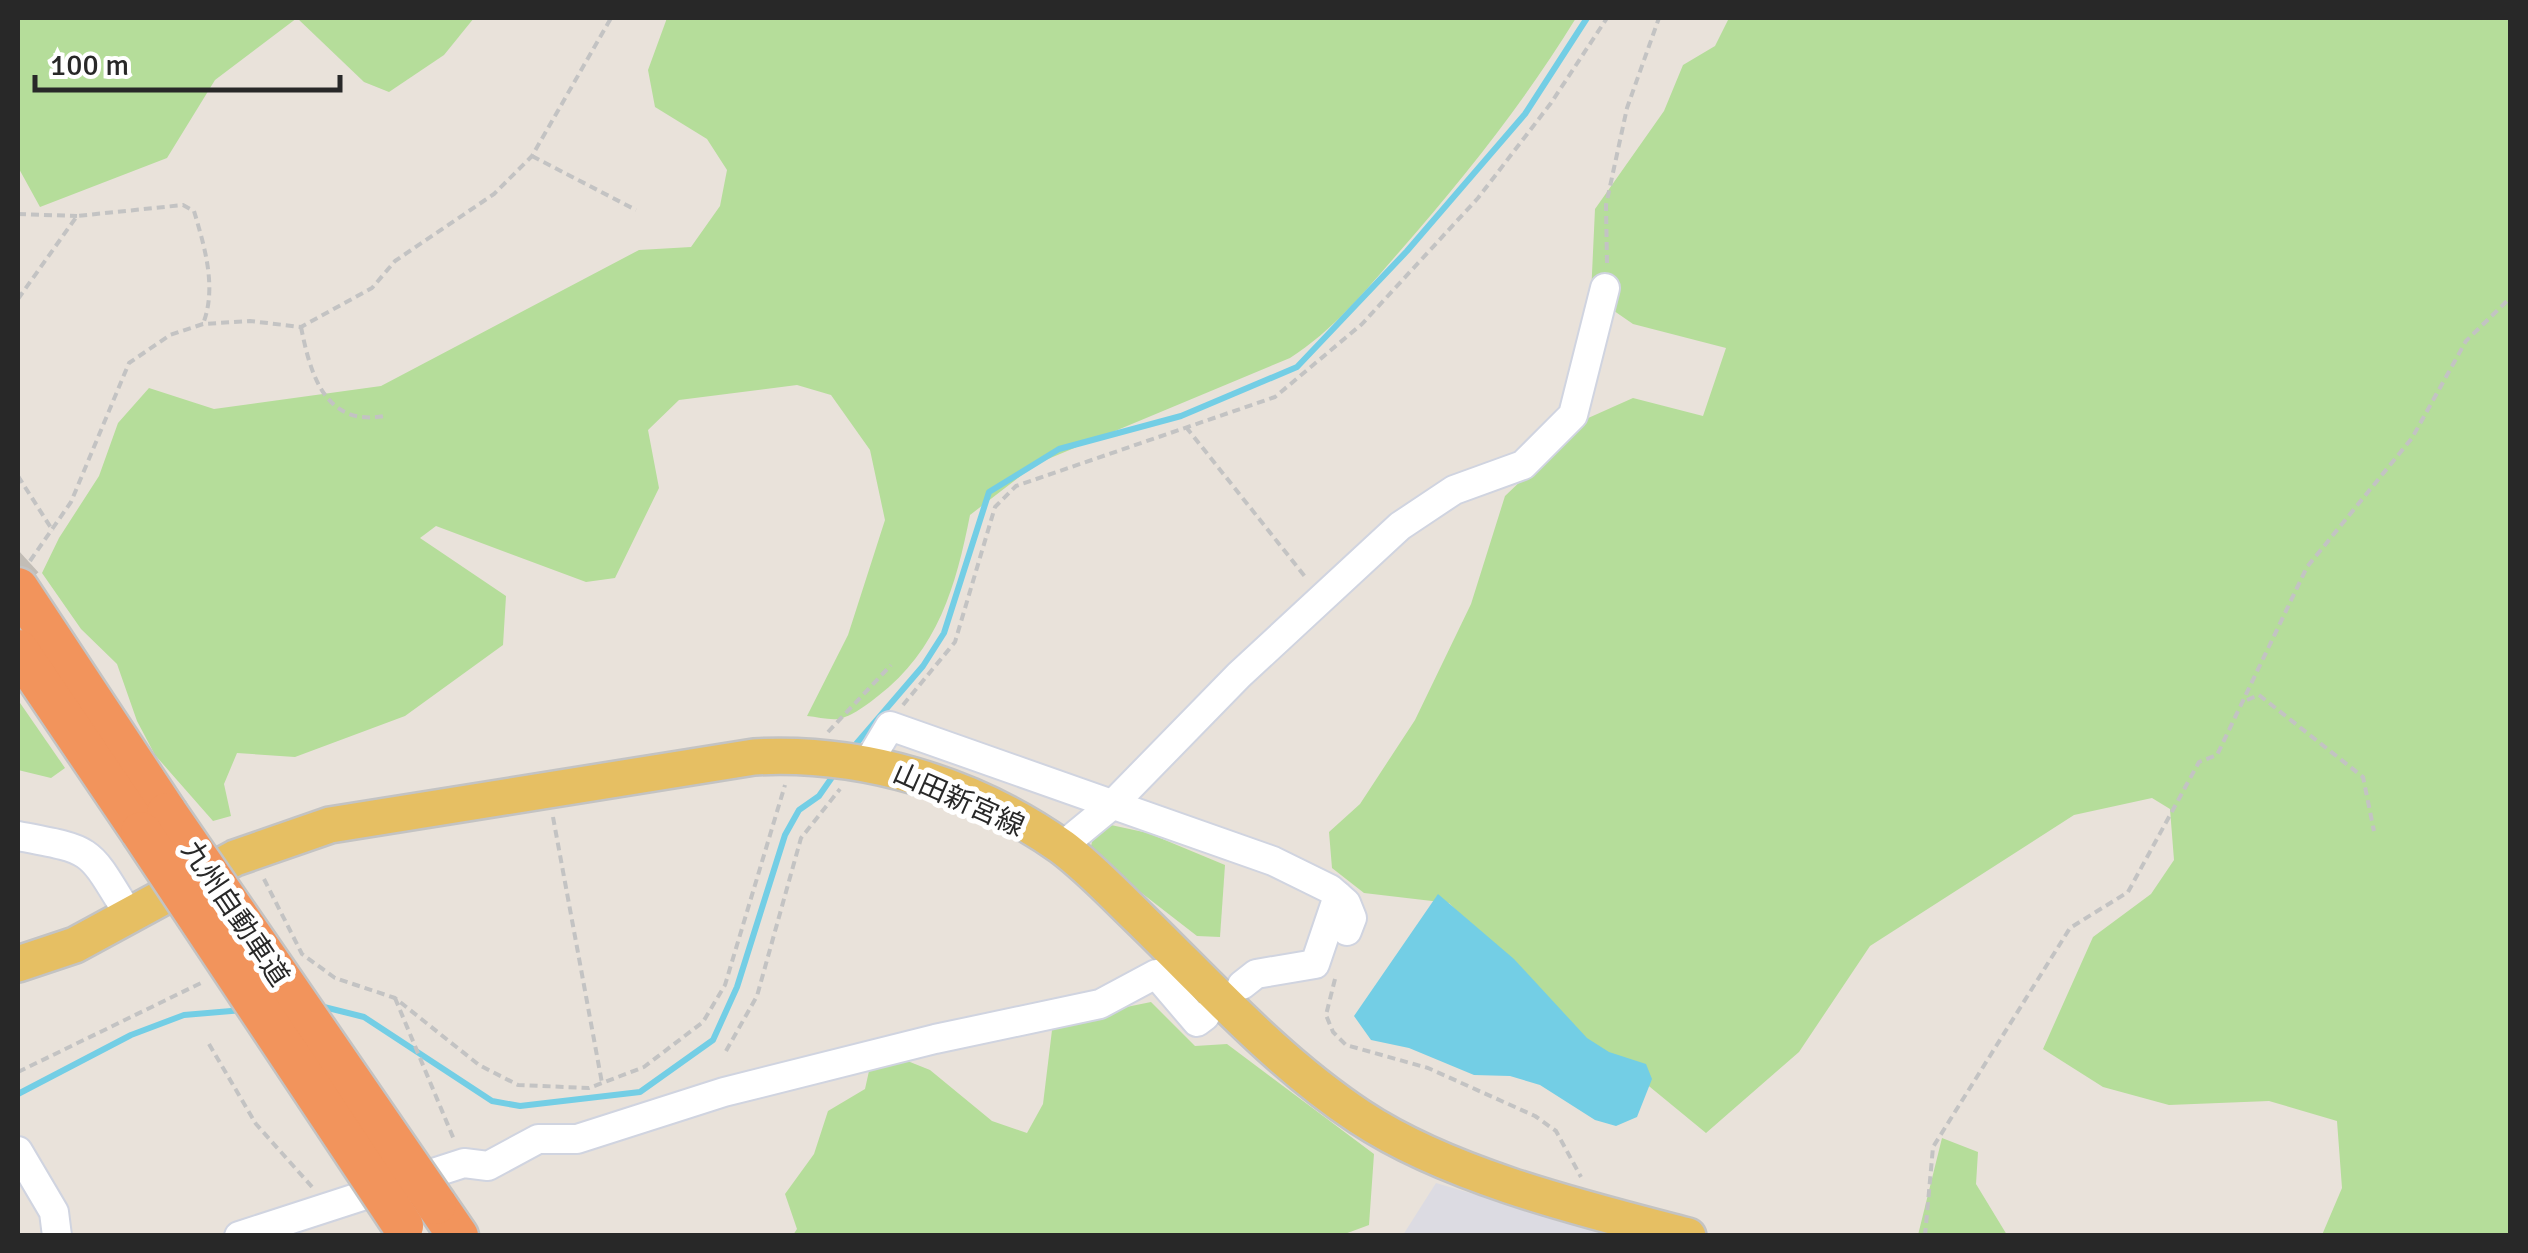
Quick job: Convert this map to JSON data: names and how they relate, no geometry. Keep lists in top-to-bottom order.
{
  "streets": {
    "highway": ["九州自動車道"],
    "main road": ["山田新宮線"]
  },
  "scale_bar": "100 m"
}
